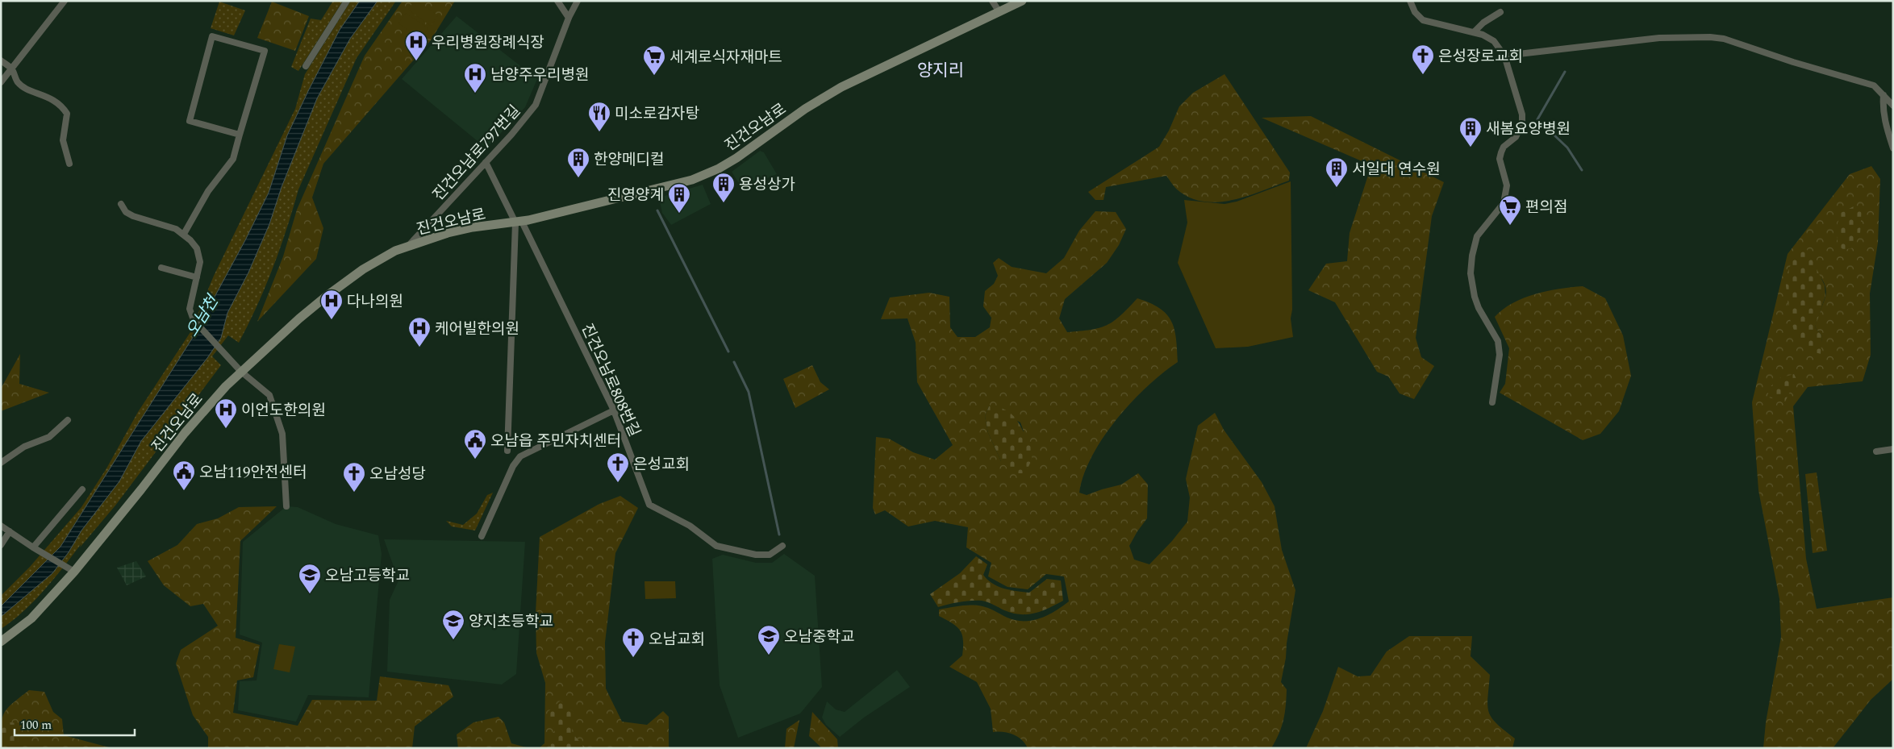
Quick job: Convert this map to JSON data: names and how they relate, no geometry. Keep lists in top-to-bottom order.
{
  "streets": {
    "main road": ["진건오남로"],
    "street": ["진건오남로797번길", "진건오남로808번길"]
  },
  "crossings": [
    ["진건오남로", "진건오남로797번길"],
    ["진건오남로", "진건오남로808번길"],
    ["진건오남로797번길", "진건오남로808번길"]
  ],
  "districts": ["양지리"],
  "water": ["오남천"],
  "places": {
    "hospital": [
      "우리병원장례식장",
      "남양주우리병원",
      "다나의원",
      "케어빌한의원",
      "이언도한의원"
    ],
    "church": [
      "은성장로교회",
      "은성교회",
      "오남성당",
      "오남교회"
    ],
    "supermarket": ["세계로식자재마트", "편의점"],
    "restaurant": ["미소로감자탕"],
    "building": [
      "새봄요양병원",
      "한양메디컬",
      "서일대 연수원",
      "용성상가",
      "진영양계"
    ],
    "public building": ["오남읍 주민자치센터", "오남119안전센터"],
    "school or university": ["오남고등학교", "양지초등학교", "오남중학교"]
  },
  "scale_bar": "100 m"
}
